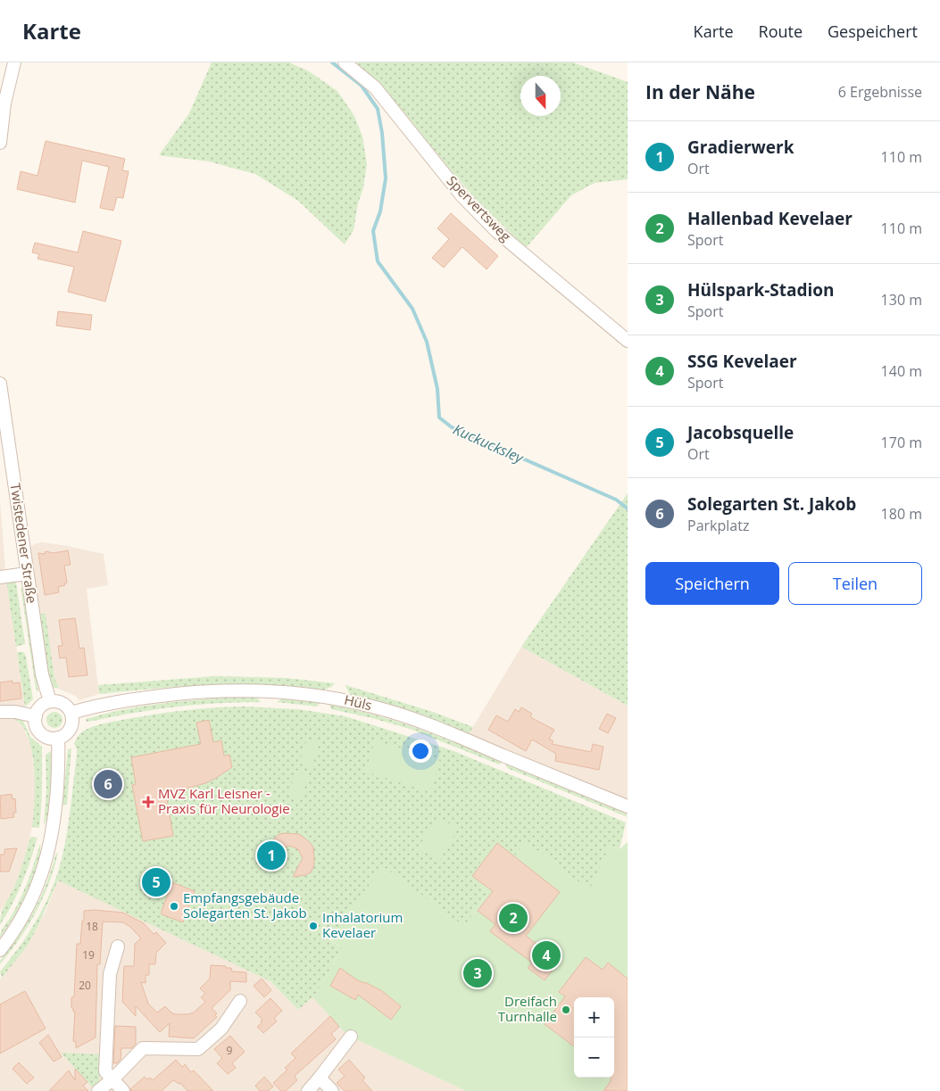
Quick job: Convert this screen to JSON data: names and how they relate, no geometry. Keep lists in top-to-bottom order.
{
  "streets": {
    "street": ["Spervertsweg", "Twistedener Straße", "Hüls"]
  },
  "crossings": [
    ["Twistedener Straße", "Hüls"]
  ],
  "water": ["Kuckucksley"],
  "places": {
    "health": ["MVZ Karl Leisner - Praxis für Neurologie"],
    "other": ["Empfangsgebäude Solegarten St. Jakob", "Inhalatorium Kevelaer", "Dreifach Turnhalle"]
  },
  "house_numbers": [
    "18",
    "19",
    "20",
    "9"
  ],
  "north": "bottom",
  "page": {
    "header": "Karte",
    "nav": ["Karte", "Route", "Gespeichert"],
    "heading": ["In der Nähe", "6 Ergebnisse"],
    "list": [
      {
        "mark": "1",
        "name": "Gradierwerk",
        "note": "Ort",
        "value": "110 m"
      },
      {
        "mark": "2",
        "name": "Hallenbad Kevelaer",
        "note": "Sport",
        "value": "110 m"
      },
      {
        "mark": "3",
        "name": "Hülspark-Stadion",
        "note": "Sport",
        "value": "130 m"
      },
      {
        "mark": "4",
        "name": "SSG Kevelaer",
        "note": "Sport",
        "value": "140 m"
      },
      {
        "mark": "5",
        "name": "Jacobsquelle",
        "note": "Ort",
        "value": "170 m"
      },
      {
        "mark": "6",
        "name": "Solegarten St. Jakob",
        "note": "Parkplatz",
        "value": "180 m"
      }
    ],
    "buttons": ["Speichern", "Teilen"],
    "pins": [
      "6",
      "1",
      "5",
      "2",
      "4",
      "3"
    ],
    "map_buttons": ["+", "−"]
  }
}
